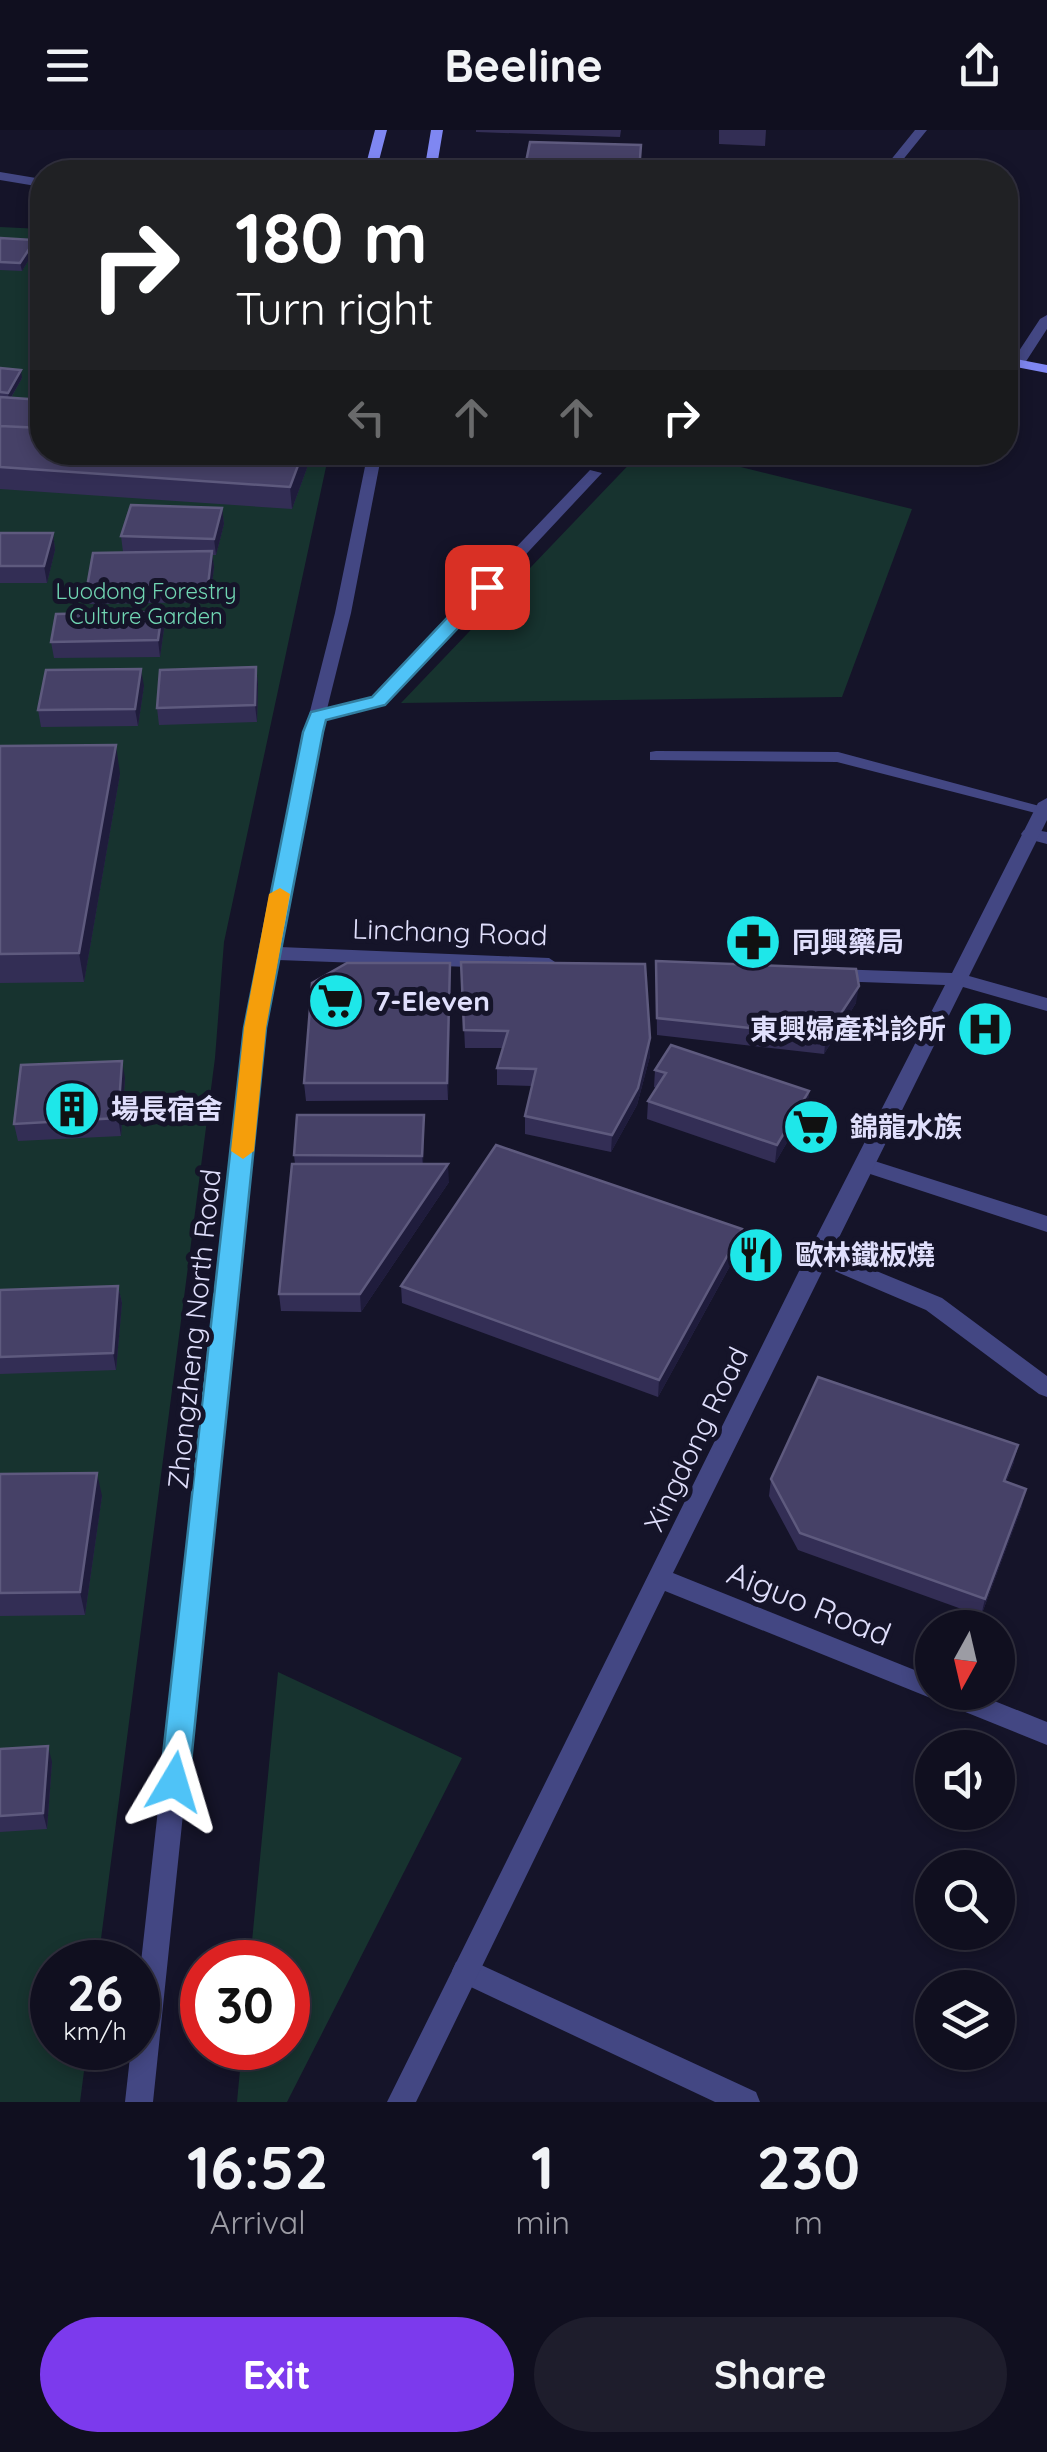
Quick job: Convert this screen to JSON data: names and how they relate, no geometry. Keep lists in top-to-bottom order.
{
  "streets": {
    "street": [
      "Linchang Road",
      "Zhongzheng North Road",
      "Xingdong Road",
      "Aiguo Road"
    ]
  },
  "crossings": [
    ["Linchang Road", "Zhongzheng North Road"],
    ["Xingdong Road", "Aiguo Road"]
  ],
  "parks": ["Luodong Forestry Culture Garden"],
  "places": {
    "pharmacy": ["同興藥局"],
    "supermarket": ["7-Eleven", "錦龍水族"],
    "hospital": ["東興婦產科診所"],
    "building": ["場長宿舍"],
    "restaurant": ["歐林鐵板燒"]
  },
  "north": "bottom",
  "page": {
    "header": "Beeline",
    "turn": ["180 m", "Turn right"],
    "speed": "26 km/h",
    "limit": "30",
    "eta": [
      "16:52",
      "Arrival",
      "1",
      "min",
      "230",
      "m"
    ],
    "buttons": ["Exit", "Share"]
  }
}
